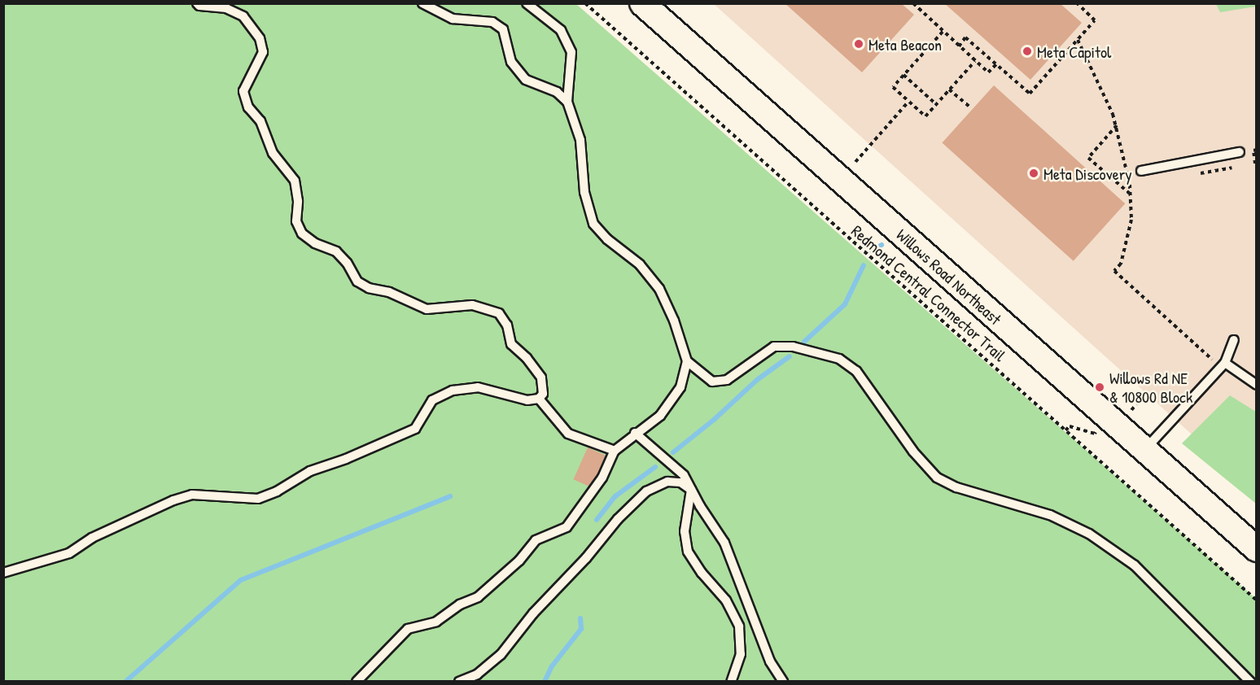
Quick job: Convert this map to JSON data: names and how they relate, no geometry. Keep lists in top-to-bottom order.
{
  "streets": {
    "main road": ["Willows Road Northeast"],
    "path": ["Redmond Central Connector Trail"]
  },
  "places": [
    "Meta Beacon",
    "Meta Capitol",
    "Meta Discovery",
    "Willows Rd NE & 10800 Block"
  ]
}
